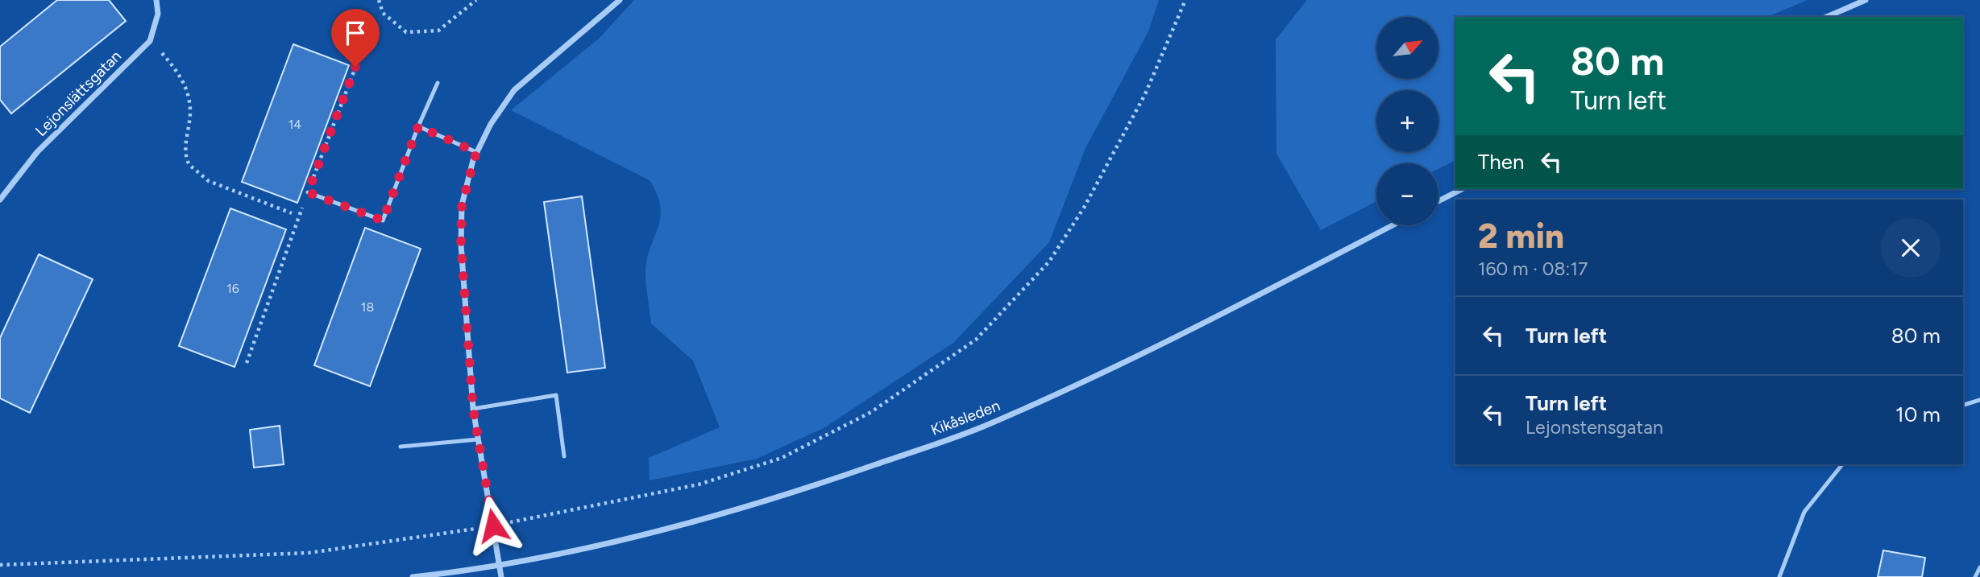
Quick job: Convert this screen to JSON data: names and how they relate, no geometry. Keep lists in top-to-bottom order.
{
  "streets": {
    "street": ["Lejonslättsgatan", "Kikåsleden"]
  },
  "house_numbers": ["14", "16", "18"],
  "north": "top right",
  "page": {
    "map_buttons": ["+", "−"],
    "turn": ["80 m", "Turn left"],
    "then": "Then",
    "heading": ["2 min", "160 m · 08:17"],
    "list": [
      {
        "name": "Turn left",
        "value": "80 m"
      },
      {
        "name": "Turn left",
        "note": "Lejonstensgatan",
        "value": "10 m"
      }
    ]
  }
}
